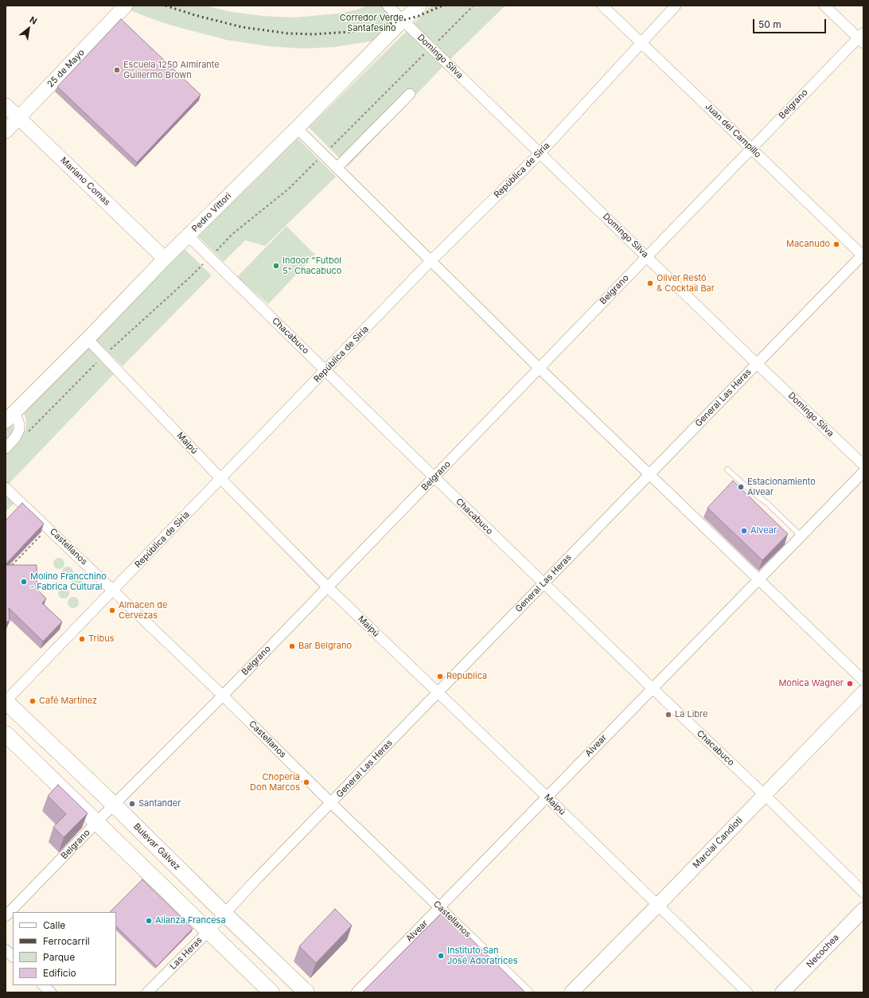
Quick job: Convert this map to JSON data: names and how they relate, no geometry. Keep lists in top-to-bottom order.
{
  "streets": {
    "main road": ["Bulevar Gálvez"],
    "street": [
      "Domingo Silva",
      "25 de Mayo",
      "Belgrano",
      "Juan del Campillo",
      "República de Siria",
      "Mariano Comas",
      "Pedro Vittori",
      "Chacabuco",
      "General Las Heras",
      "Maipú",
      "Castellanos",
      "Alvear",
      "Marcial Candioti",
      "Necochea",
      "Las Heras"
    ]
  },
  "crossings": [
    ["Domingo Silva", "Belgrano"],
    ["Domingo Silva", "República de Siria"],
    ["Domingo Silva", "Pedro Vittori"],
    ["Domingo Silva", "General Las Heras"],
    ["25 de Mayo", "Mariano Comas"],
    ["Belgrano", "Juan del Campillo"],
    ["Belgrano", "Chacabuco"],
    ["Belgrano", "Maipú"],
    ["Belgrano", "Castellanos"],
    ["Belgrano", "Bulevar Gálvez"],
    ["Juan del Campillo", "República de Siria"],
    ["Juan del Campillo", "General Las Heras"],
    ["República de Siria", "Chacabuco"],
    ["República de Siria", "Maipú"],
    ["República de Siria", "Castellanos"],
    ["República de Siria", "Bulevar Gálvez"],
    ["Mariano Comas", "Pedro Vittori"],
    ["Pedro Vittori", "Chacabuco"],
    ["Pedro Vittori", "Maipú"],
    ["Chacabuco", "General Las Heras"],
    ["Chacabuco", "Alvear"],
    ["Chacabuco", "Marcial Candioti"],
    ["General Las Heras", "Maipú"],
    ["General Las Heras", "Castellanos"],
    ["General Las Heras", "Bulevar Gálvez"],
    ["General Las Heras", "Las Heras"],
    ["Maipú", "Alvear"],
    ["Maipú", "Marcial Candioti"],
    ["Castellanos", "Alvear"],
    ["Bulevar Gálvez", "Las Heras"]
  ],
  "parks": ["Corredor Verde Santafesino"],
  "places": [
    "Escuela 1250 Almirante Guillermo Brown",
    "Macanudo",
    "Indoor \"Futbol 5\" Chacabuco",
    "Oliver Restó & Cocktail Bar",
    "Estacionamiento Alvear",
    "Alvear",
    "Molino Francchino - Fabrica Cultural",
    "Almacen de Cervezas",
    "Tribus",
    "Bar Belgrano",
    "Republica",
    "Monica Wagner",
    "Café Martínez",
    "La Libre",
    "Chopería Don Marcos",
    "Santander",
    "Alianza Francesa",
    "Instituto San José Adoratrices"
  ],
  "legend": [
    "Calle",
    "Ferrocarril",
    "Parque",
    "Edificio"
  ],
  "scale_bar": "50 m",
  "north": "top right"
}
